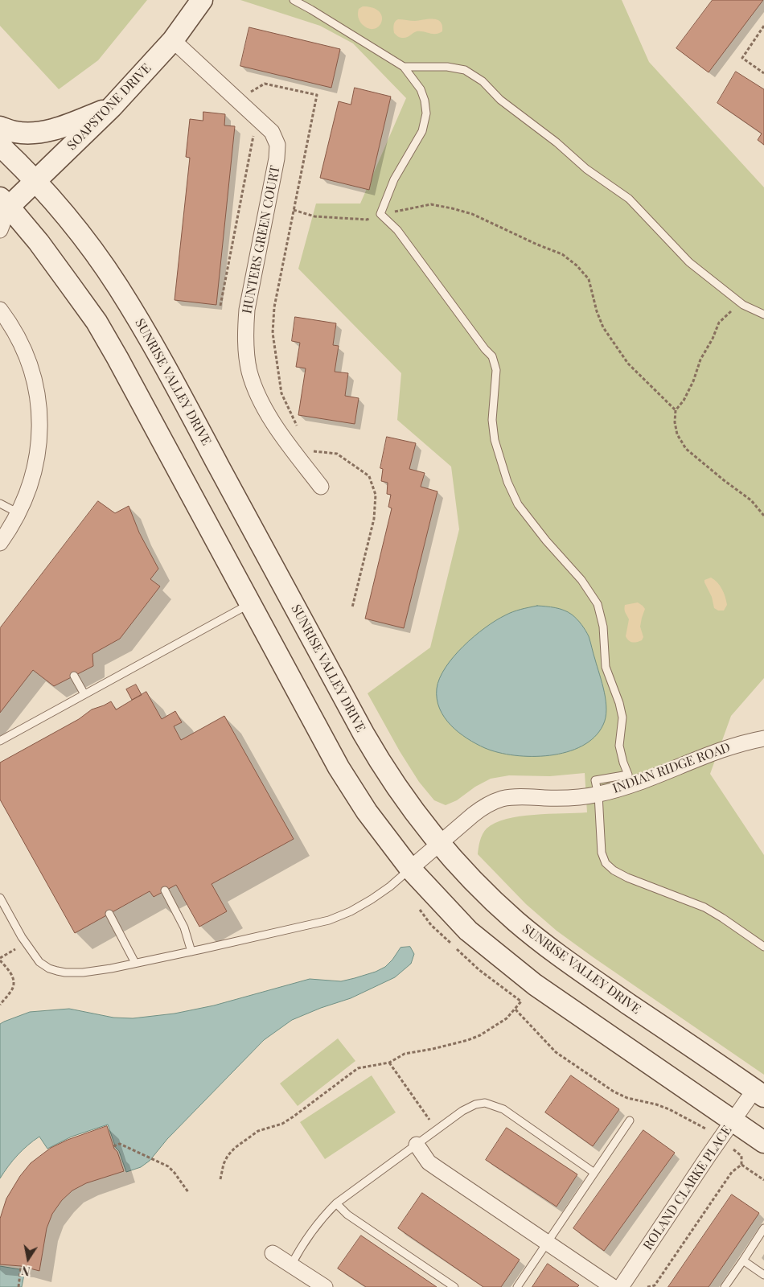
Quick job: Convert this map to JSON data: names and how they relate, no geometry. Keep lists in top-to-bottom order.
{
  "streets": {
    "main road": ["SOAPSTONE DRIVE", "SUNRISE VALLEY DRIVE"],
    "street": ["HUNTERS GREEN COURT", "INDIAN RIDGE ROAD", "ROLAND CLARKE PLACE"]
  },
  "crossings": [
    ["SOAPSTONE DRIVE", "HUNTERS GREEN COURT"],
    ["SOAPSTONE DRIVE", "SUNRISE VALLEY DRIVE"],
    ["SUNRISE VALLEY DRIVE", "INDIAN RIDGE ROAD"],
    ["SUNRISE VALLEY DRIVE", "ROLAND CLARKE PLACE"]
  ],
  "north": "bottom"
}
